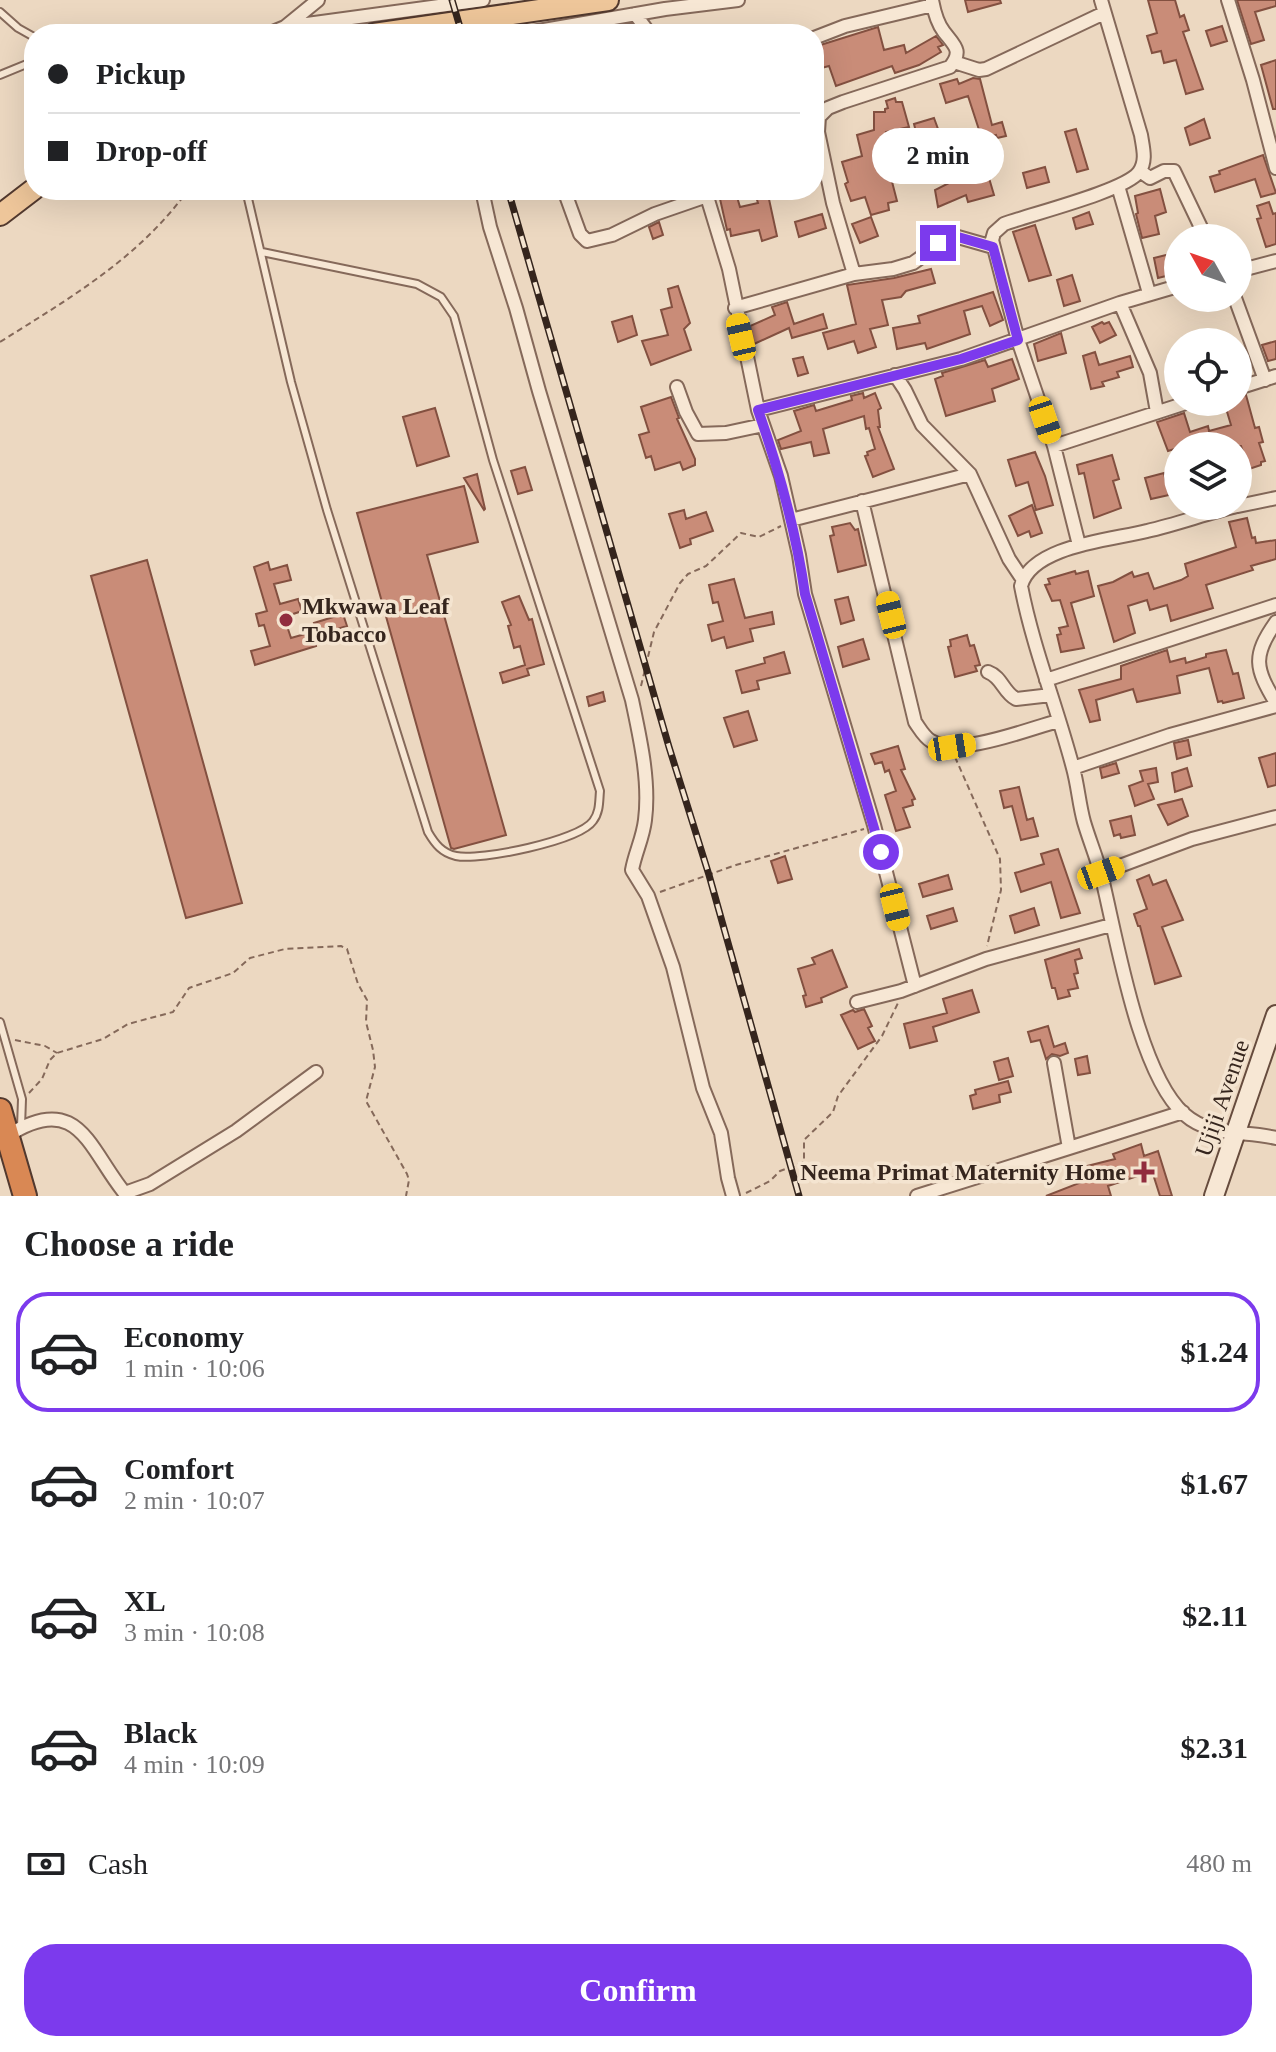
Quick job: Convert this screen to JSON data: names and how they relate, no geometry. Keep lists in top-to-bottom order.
{
  "streets": {
    "main road": ["Ujiji Avenue"]
  },
  "places": {
    "other": ["Mkwawa Leaf Tobacco"],
    "health": ["Neema Primat Maternity Home"]
  },
  "north": "top left",
  "page": {
    "banner": ["Pickup", "Drop-off"],
    "bubble": "2 min",
    "heading": "Choose a ride",
    "list": [
      {
        "name": "Economy",
        "note": "1 min · 10:06",
        "value": "$1.24"
      },
      {
        "name": "Comfort",
        "note": "2 min · 10:07",
        "value": "$1.67"
      },
      {
        "name": "XL",
        "note": "3 min · 10:08",
        "value": "$2.11"
      },
      {
        "name": "Black",
        "note": "4 min · 10:09",
        "value": "$2.31"
      }
    ],
    "pay": ["Cash", "480 m"],
    "buttons": "Confirm"
  }
}
